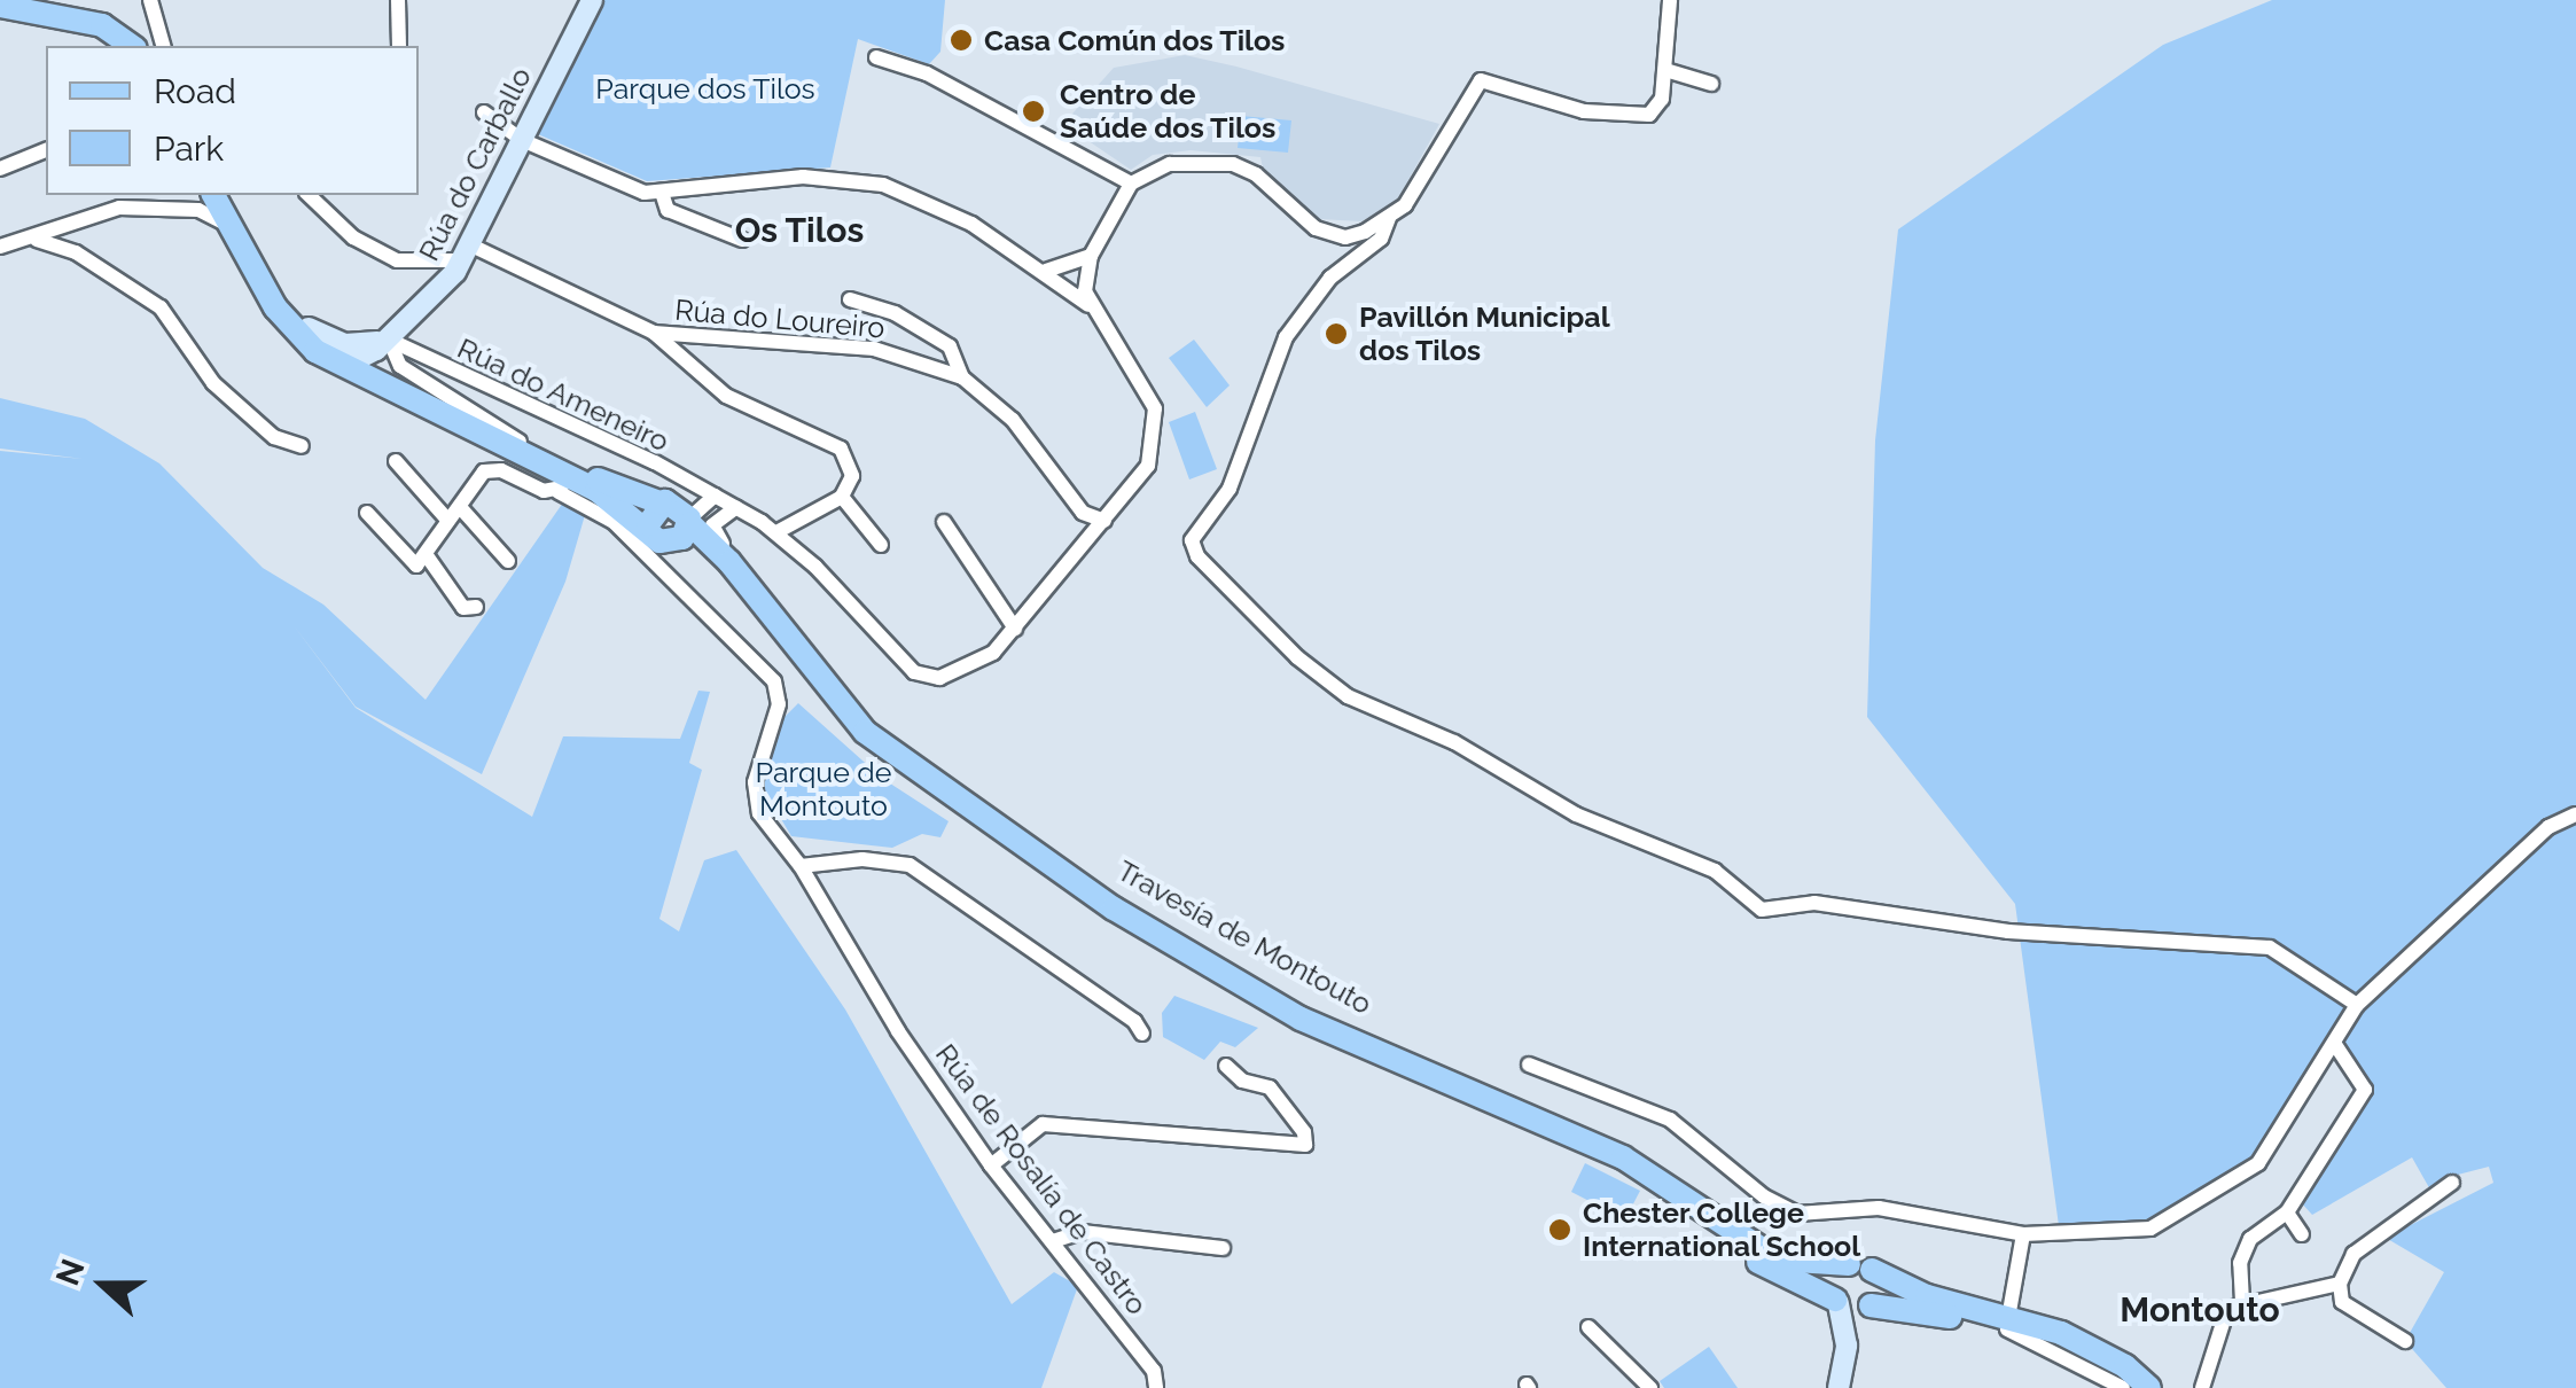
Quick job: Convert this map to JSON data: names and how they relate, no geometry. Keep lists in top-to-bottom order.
{
  "streets": {
    "main road": ["Travesía de Montouto"],
    "street": [
      "Rúa do Carballo",
      "Rúa do Loureiro",
      "Rúa do Ameneiro",
      "Rúa de Rosalía de Castro"
    ]
  },
  "crossings": [
    ["Rúa do Carballo", "Rúa do Loureiro"],
    ["Rúa do Carballo", "Rúa do Ameneiro"],
    ["Rúa do Loureiro", "Rúa do Ameneiro"]
  ],
  "districts": ["Os Tilos", "Montouto"],
  "parks": ["Parque dos Tilos", "Parque de Montouto"],
  "places": [
    "Casa Común dos Tilos",
    "Centro de Saúde dos Tilos",
    "Pavillón Municipal dos Tilos",
    "Chester College International School"
  ],
  "legend": ["Road", "Park"],
  "north": "left"
}
